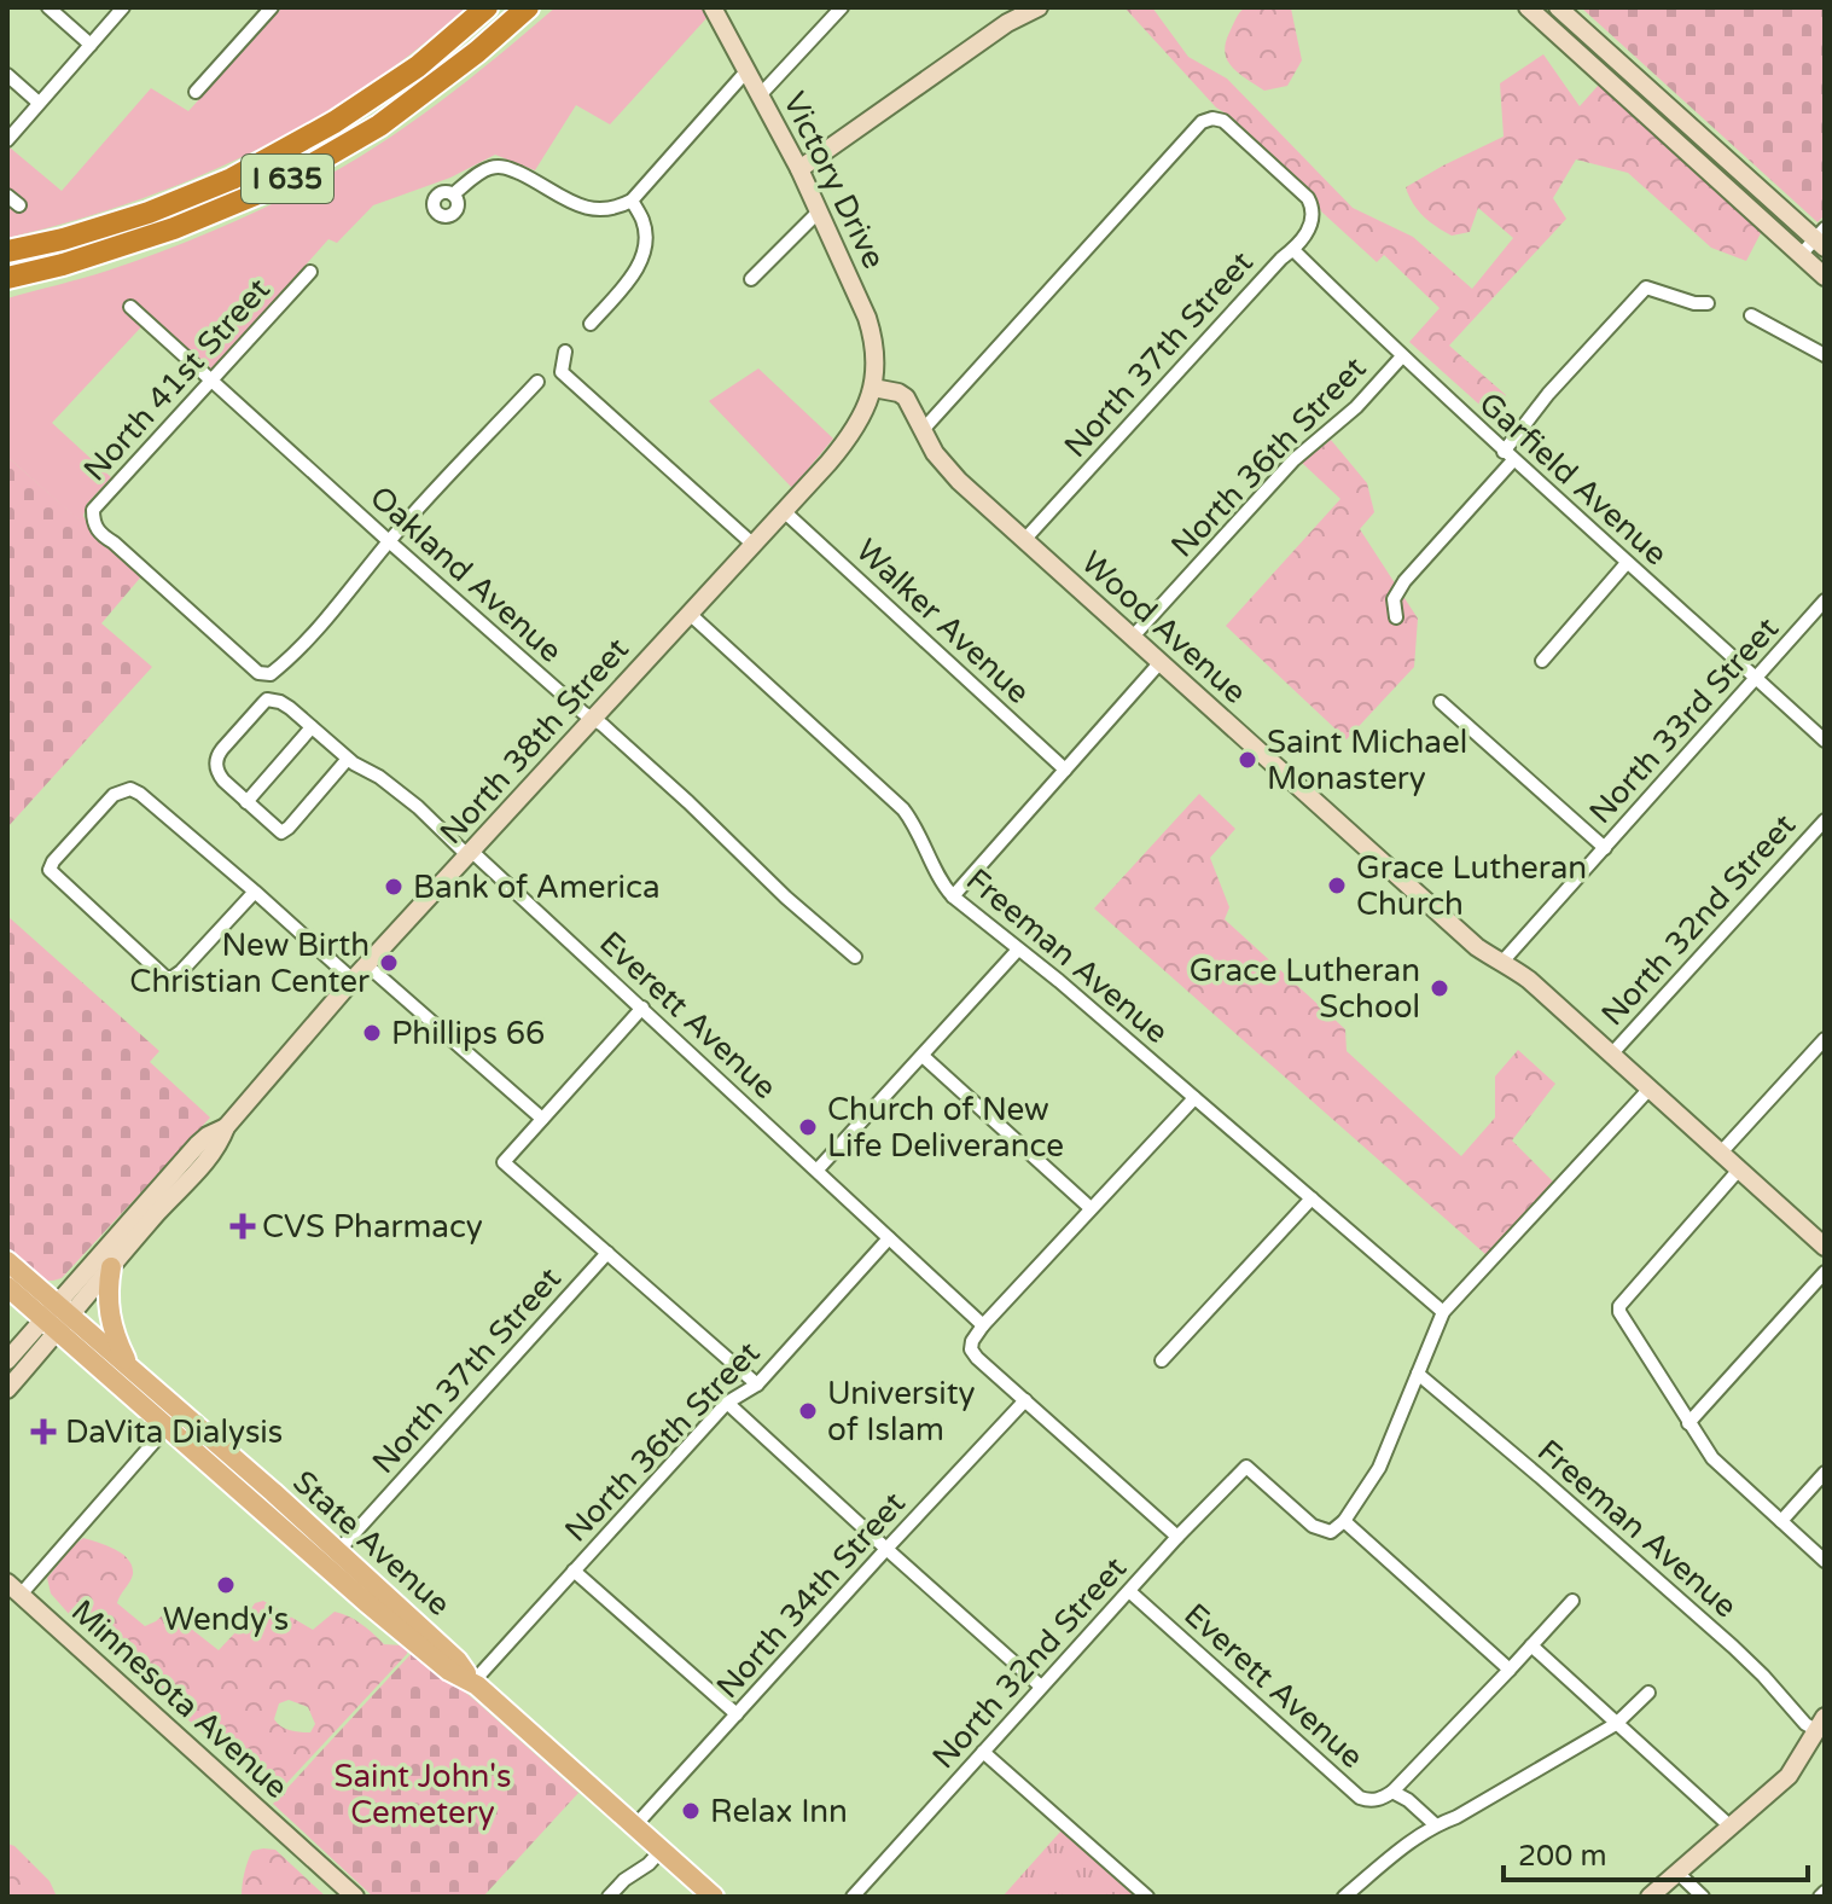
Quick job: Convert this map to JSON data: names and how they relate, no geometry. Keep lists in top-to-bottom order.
{
  "streets": {
    "highway": ["I 635"],
    "main road": [
      "Victory Drive",
      "Wood Avenue",
      "North 38th Street",
      "State Avenue",
      "Minnesota Avenue"
    ],
    "street": [
      "North 37th Street",
      "North 41st Street",
      "North 36th Street",
      "Garfield Avenue",
      "Oakland Avenue",
      "Walker Avenue",
      "North 33rd Street",
      "North 32nd Street",
      "Freeman Avenue",
      "Everett Avenue",
      "North 34th Street"
    ]
  },
  "crossings": [
    ["Victory Drive", "Wood Avenue"],
    ["Victory Drive", "North 38th Street"],
    ["North 37th Street", "Garfield Avenue"],
    ["North 37th Street", "Wood Avenue"],
    ["North 37th Street", "State Avenue"],
    ["North 41st Street", "Oakland Avenue"],
    ["North 36th Street", "Garfield Avenue"],
    ["North 36th Street", "Wood Avenue"],
    ["North 36th Street", "Everett Avenue"],
    ["North 36th Street", "State Avenue"],
    ["Garfield Avenue", "North 33rd Street"],
    ["Oakland Avenue", "North 38th Street"],
    ["Walker Avenue", "North 38th Street"],
    ["Wood Avenue", "North 33rd Street"],
    ["Wood Avenue", "North 38th Street"],
    ["Wood Avenue", "North 32nd Street"],
    ["North 38th Street", "Freeman Avenue"],
    ["North 38th Street", "Everett Avenue"],
    ["North 38th Street", "State Avenue"],
    ["North 32nd Street", "Everett Avenue"],
    ["State Avenue", "North 34th Street"]
  ],
  "parks": ["Saint John's Cemetery"],
  "places": {
    "other": [
      "Saint Michael Monastery",
      "Grace Lutheran Church",
      "Bank of America",
      "New Birth Christian Center",
      "Grace Lutheran School",
      "Phillips 66",
      "Church of New Life Deliverance",
      "University of Islam",
      "Wendy's",
      "Relax Inn"
    ],
    "health": ["CVS Pharmacy", "DaVita Dialysis"]
  },
  "scale_bar": "200 m"
}
